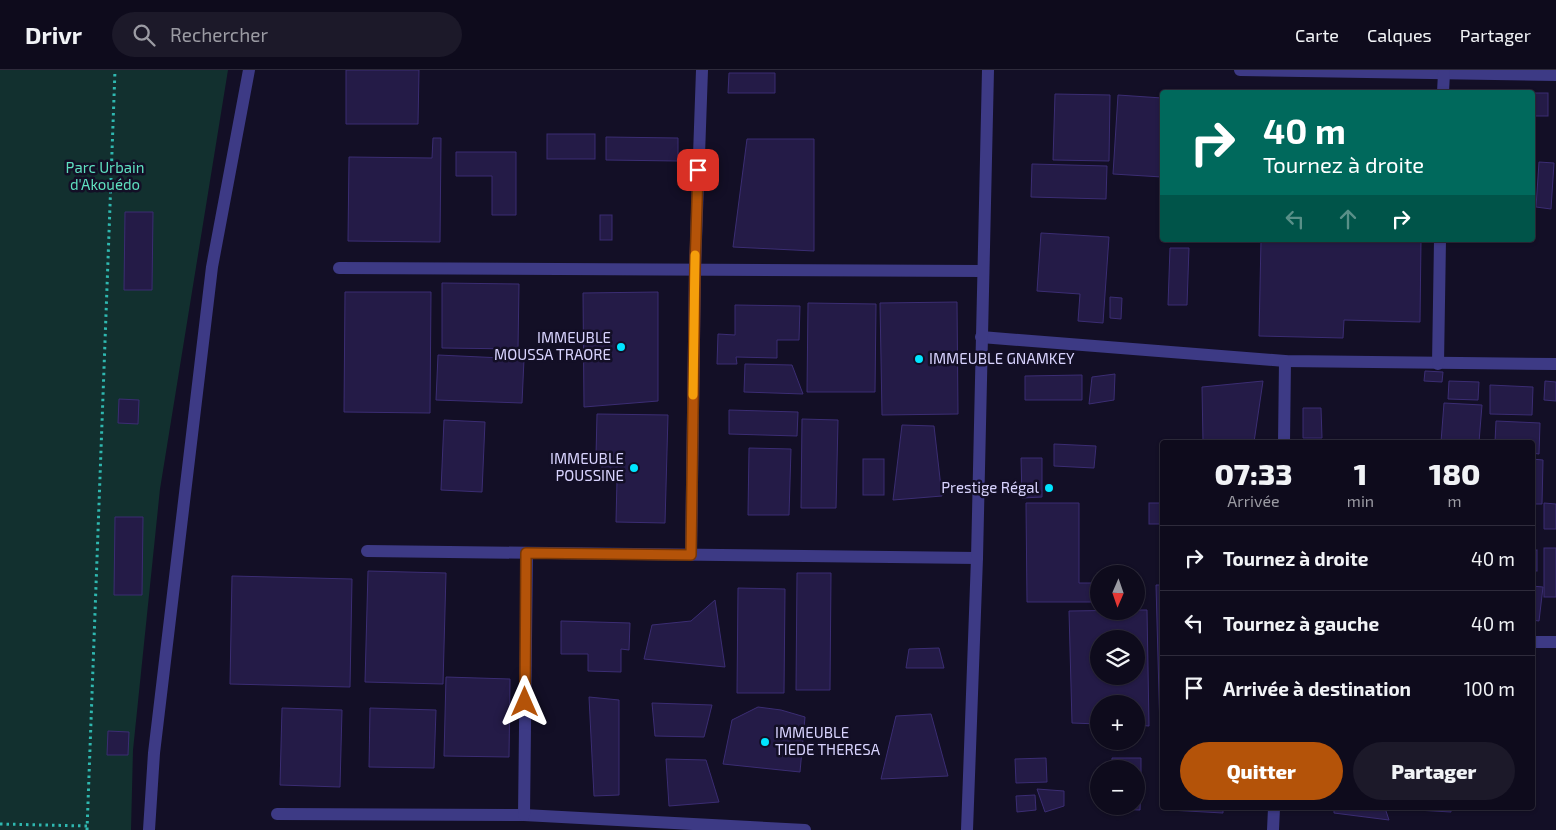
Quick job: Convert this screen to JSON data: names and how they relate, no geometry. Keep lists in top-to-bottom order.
{
  "parks": ["Parc Urbain d'Akouédo"],
  "places": [
    "IMMEUBLE MOUSSA TRAORE",
    "IMMEUBLE GNAMKEY",
    "IMMEUBLE POUSSINE",
    "Prestige Régal",
    "IMMEUBLE TIEDE THERESA"
  ],
  "north": "bottom",
  "page": {
    "header": "Drivr",
    "search": "Rechercher",
    "nav": ["Carte", "Calques", "Partager"],
    "turn": ["40 m", "Tournez à droite"],
    "eta": [
      "07:33",
      "Arrivée",
      "1",
      "min",
      "180",
      "m"
    ],
    "list": [
      {
        "name": "Tournez à droite",
        "value": "40 m"
      },
      {
        "name": "Tournez à gauche",
        "value": "40 m"
      },
      {
        "name": "Arrivée à destination",
        "value": "100 m"
      }
    ],
    "map_buttons": ["+", "−"],
    "buttons": ["Quitter", "Partager"]
  }
}
